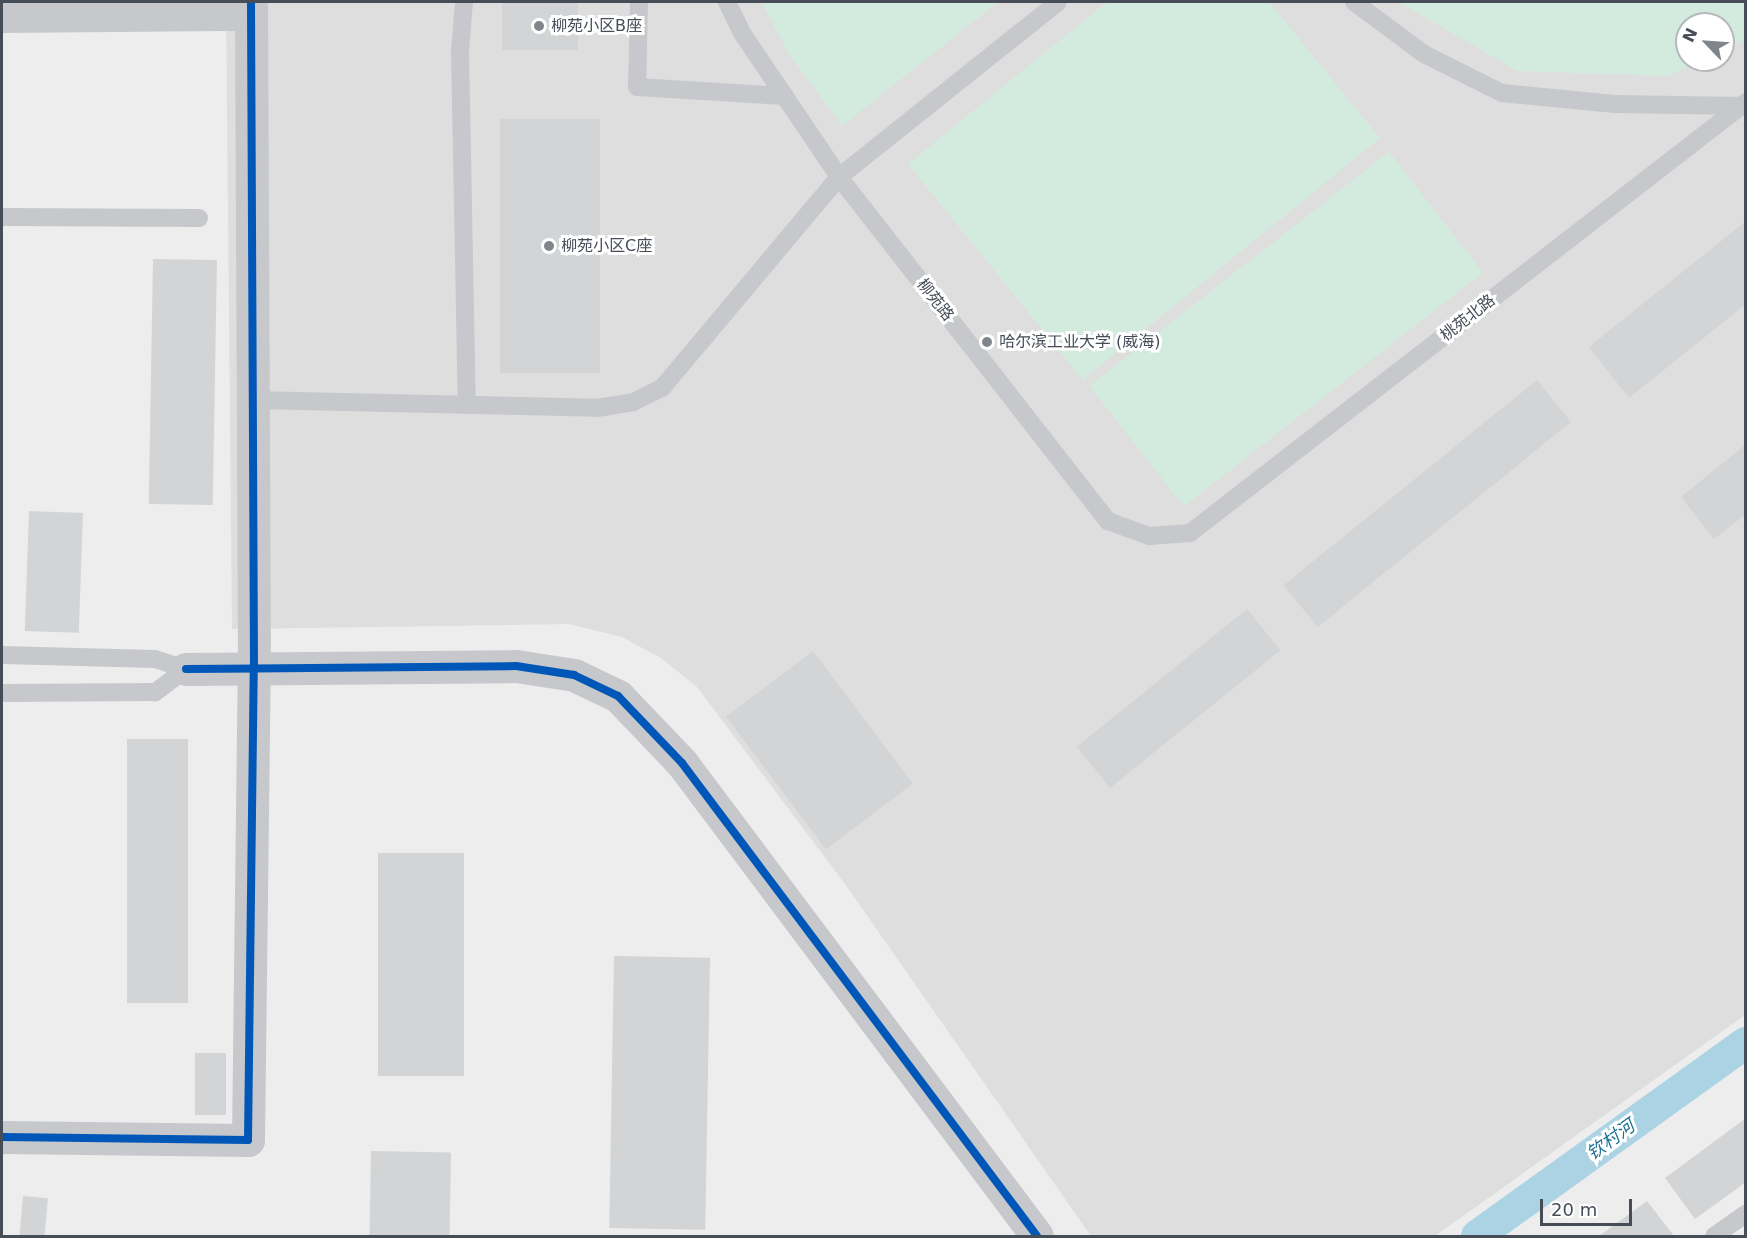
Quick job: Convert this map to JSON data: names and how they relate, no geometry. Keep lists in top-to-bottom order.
{
  "streets": {
    "lane": ["柳苑路", "桃苑北路"]
  },
  "crossings": [
    ["柳苑路", "桃苑北路"]
  ],
  "water": ["钦村河"],
  "places": ["柳苑小区B座", "柳苑小区C座", "哈尔滨工业大学 (威海)"],
  "scale_bar": "20 m",
  "north": "top left"
}
